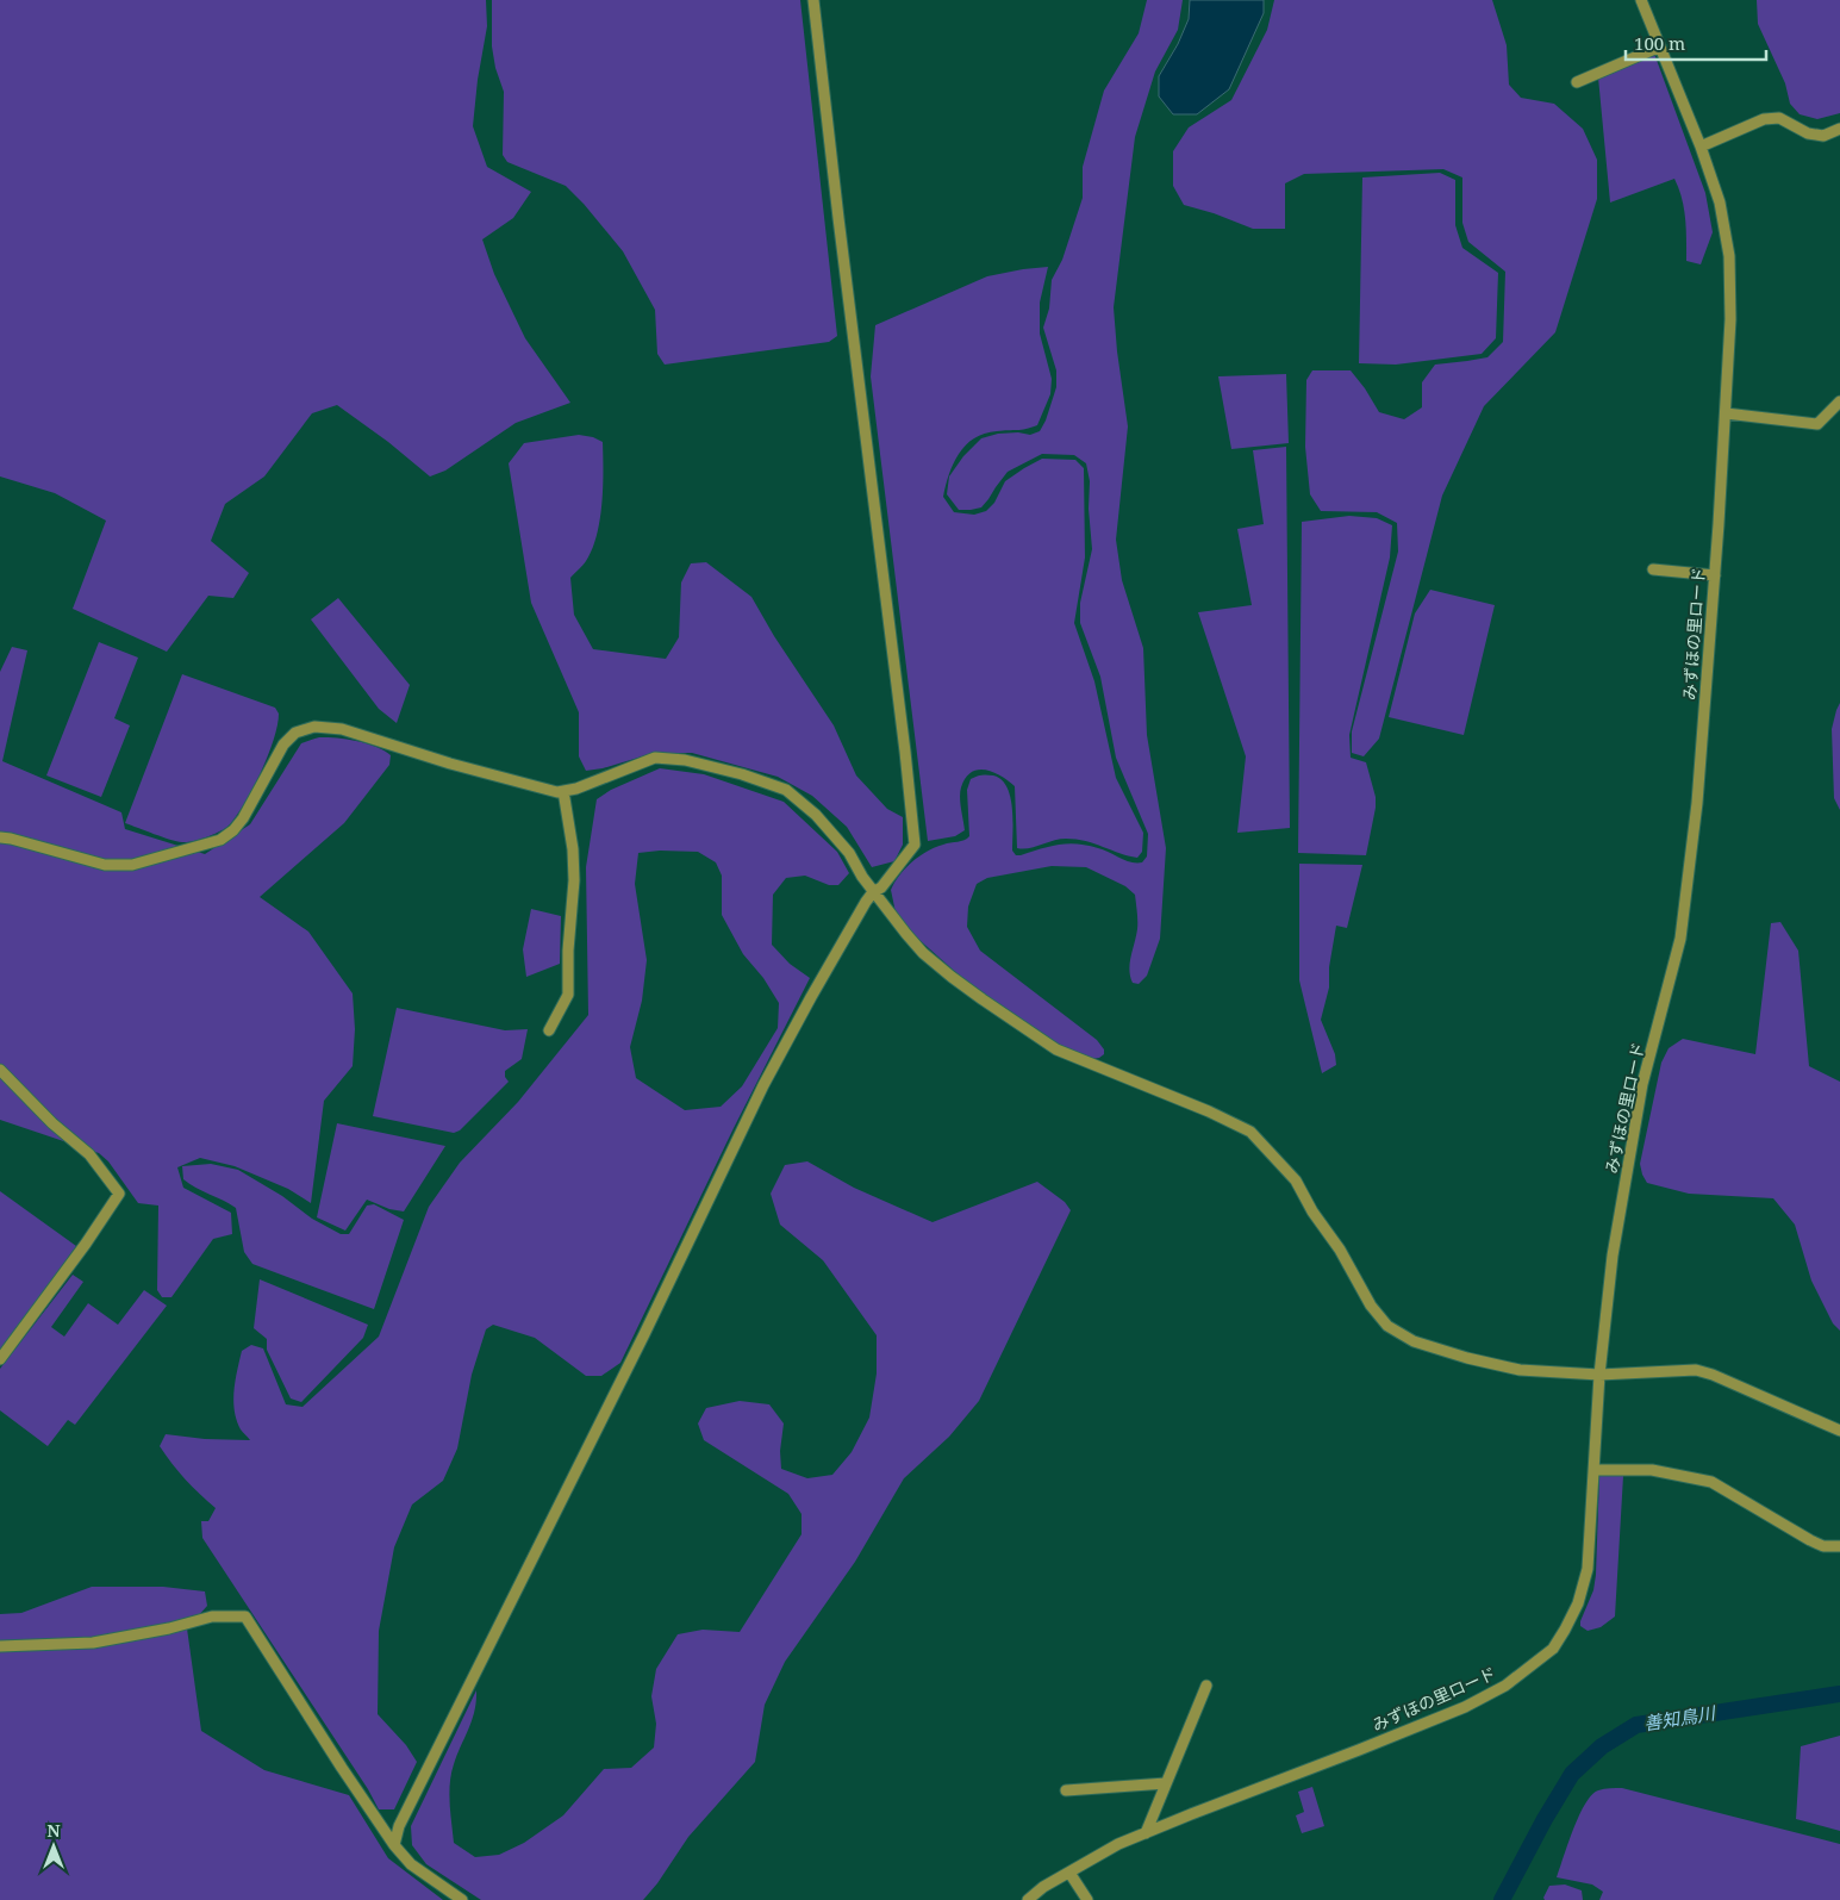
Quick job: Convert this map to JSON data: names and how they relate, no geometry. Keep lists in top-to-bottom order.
{
  "streets": {
    "street": ["みずほの里ロード"]
  },
  "water": ["善知鳥川"],
  "scale_bar": "100 m",
  "north": "top"
}
